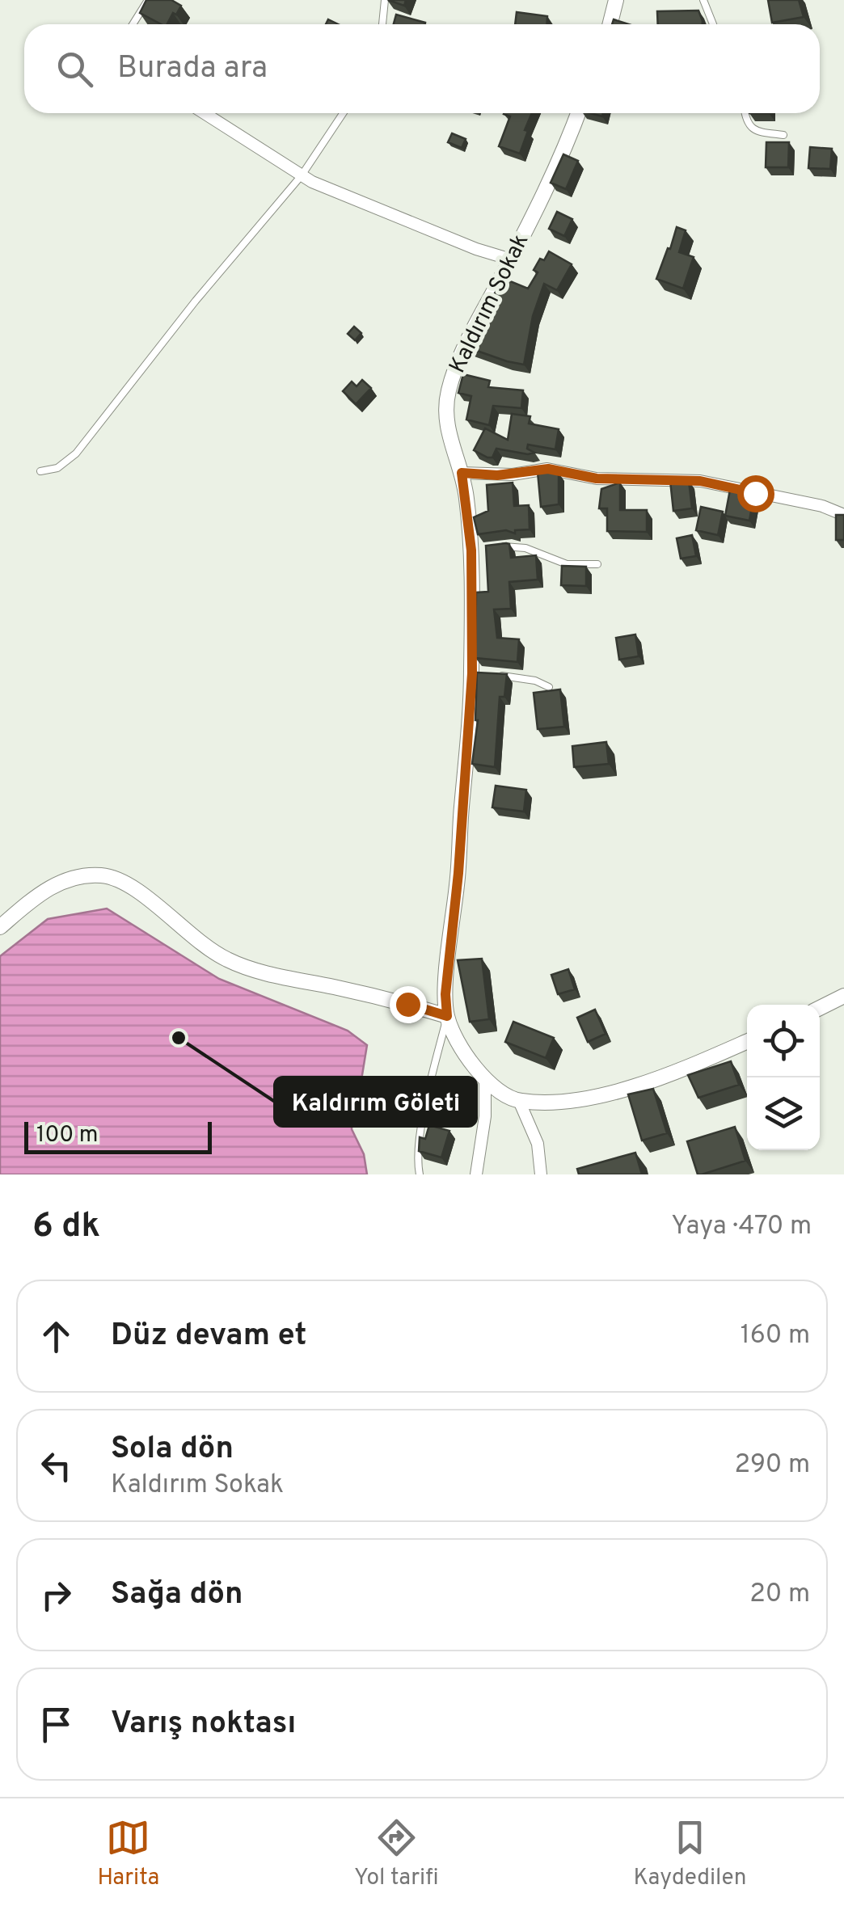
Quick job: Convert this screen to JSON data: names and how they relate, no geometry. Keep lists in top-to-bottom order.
{
  "streets": {
    "street": ["Kaldırım Sokak"]
  },
  "places": ["Kaldırım Göleti"],
  "scale_bar": "100 m",
  "page": {
    "search": "Burada ara",
    "scale": "100 m",
    "heading": ["6 dk", "Yaya · 470 m"],
    "list": [
      ["Düz devam et", "160 m"],
      ["Sola dön", "Kaldırım Sokak", "290 m"],
      ["Sağa dön", "20 m"],
      "Varış noktası"
    ],
    "nav": ["Harita", "Yol tarifi", "Kaydedilen"]
  }
}
